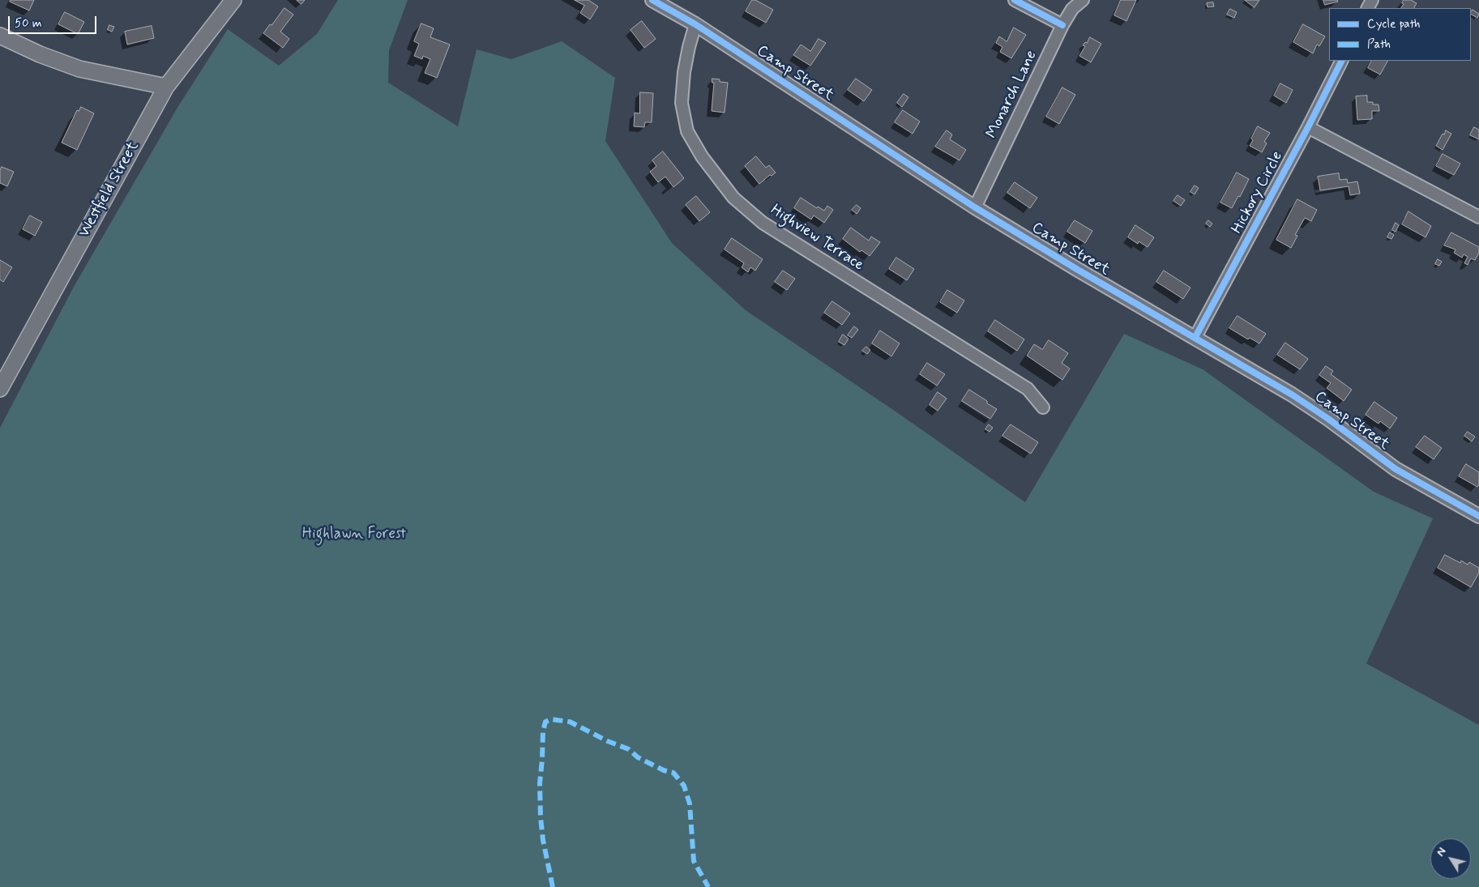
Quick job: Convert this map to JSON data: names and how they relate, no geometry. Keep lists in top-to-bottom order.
{
  "streets": {
    "main road": ["Westfield Street"],
    "street": [
      "Camp Street",
      "Monarch Lane",
      "Hickory Circle",
      "Highview Terrace"
    ]
  },
  "crossings": [
    ["Camp Street", "Monarch Lane"],
    ["Camp Street", "Hickory Circle"],
    ["Camp Street", "Highview Terrace"]
  ],
  "parks": ["Highlawn Forest"],
  "legend": ["Cycle path", "Path"],
  "scale_bar": "50 m",
  "north": "top left"
}
